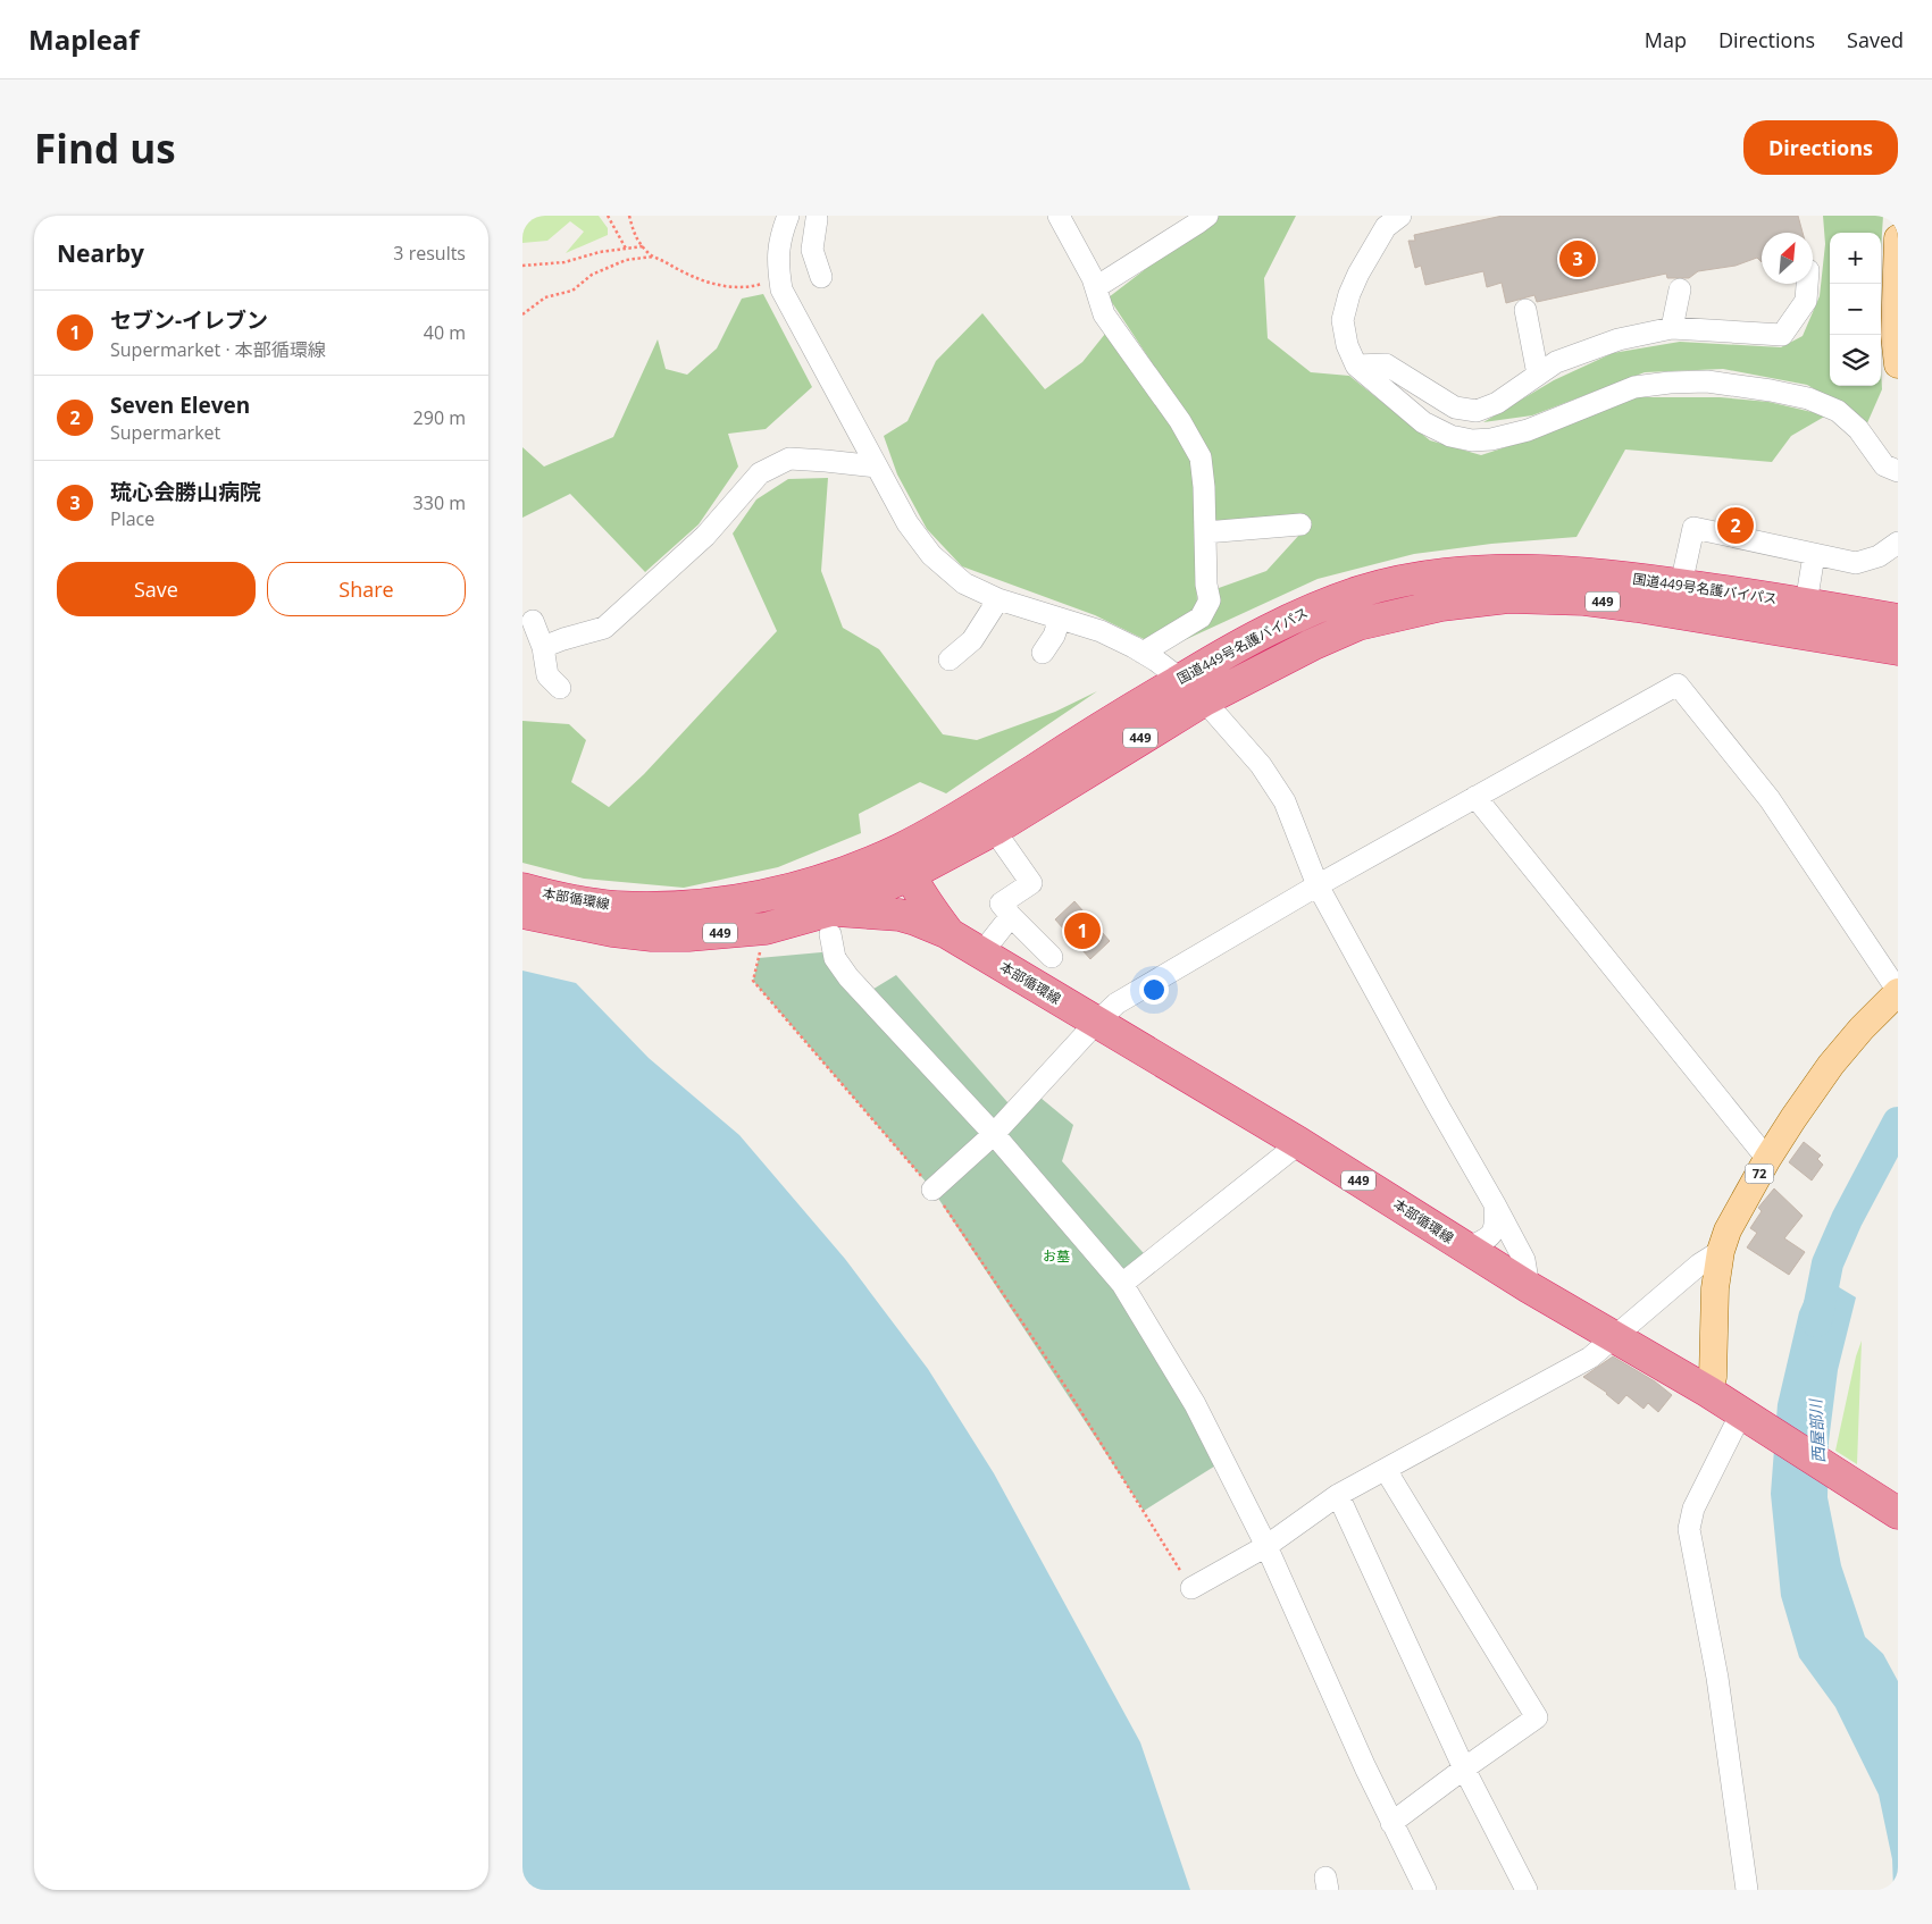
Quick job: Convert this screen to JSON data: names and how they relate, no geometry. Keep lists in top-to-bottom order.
{
  "streets": {
    "highway": ["国道449号名護バイパス", "449", "本部循環線"],
    "main road": ["72"]
  },
  "crossings": [
    ["国道449号名護バイパス", "本部循環線"],
    ["本部循環線", "72"]
  ],
  "water": ["西屋部川"],
  "parks": ["お墓"],
  "north": "top right",
  "page": {
    "header": "Mapleaf",
    "nav": ["Map", "Directions", "Saved"],
    "buttons": [
      "Directions",
      ["Save", "Share"]
    ],
    "title": "Find us",
    "heading": ["Nearby", "3 results"],
    "map_buttons": ["+", "−"],
    "pins": ["3", "2", "1"],
    "list": [
      {
        "mark": "1",
        "name": "セブン-イレブン",
        "note": "Supermarket · 本部循環線",
        "value": "40 m"
      },
      {
        "mark": "2",
        "name": "Seven Eleven",
        "note": "Supermarket",
        "value": "290 m"
      },
      {
        "mark": "3",
        "name": "琉心会勝山病院",
        "note": "Place",
        "value": "330 m"
      }
    ]
  }
}
